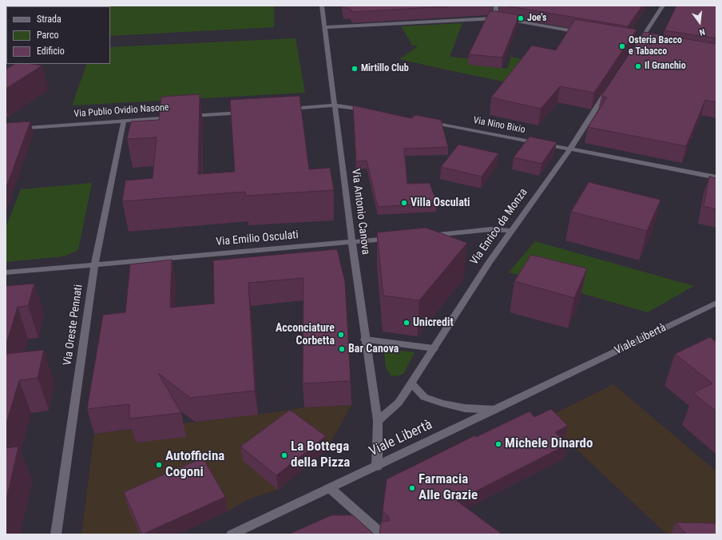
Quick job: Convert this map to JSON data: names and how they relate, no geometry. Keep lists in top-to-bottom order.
{
  "streets": {
    "street": [
      "Via Publio Ovidio Nasone",
      "Via Nino Bixio",
      "Via Antonio Canova",
      "Via Enrico da Monza",
      "Via Emilio Osculati",
      "Via Oreste Pennati",
      "Viale Libertà"
    ]
  },
  "crossings": [
    ["Via Publio Ovidio Nasone", "Via Oreste Pennati"],
    ["Via Nino Bixio", "Via Enrico da Monza"],
    ["Via Antonio Canova", "Via Enrico da Monza"],
    ["Via Antonio Canova", "Via Emilio Osculati"],
    ["Via Enrico da Monza", "Viale Libertà"],
    ["Via Emilio Osculati", "Via Oreste Pennati"]
  ],
  "places": [
    "Joe's",
    "Osteria Bacco e Tabacco",
    "Il Granchio",
    "Mirtillo Club",
    "Villa Osculati",
    "Unicredit",
    "Acconciature Corbetta",
    "Bar Canova",
    "Michele Dinardo",
    "La Bottega della Pizza",
    "Autofficina Cogoni",
    "Farmacia Alle Grazie"
  ],
  "legend": ["Strada", "Parco", "Edificio"],
  "north": "bottom"
}
